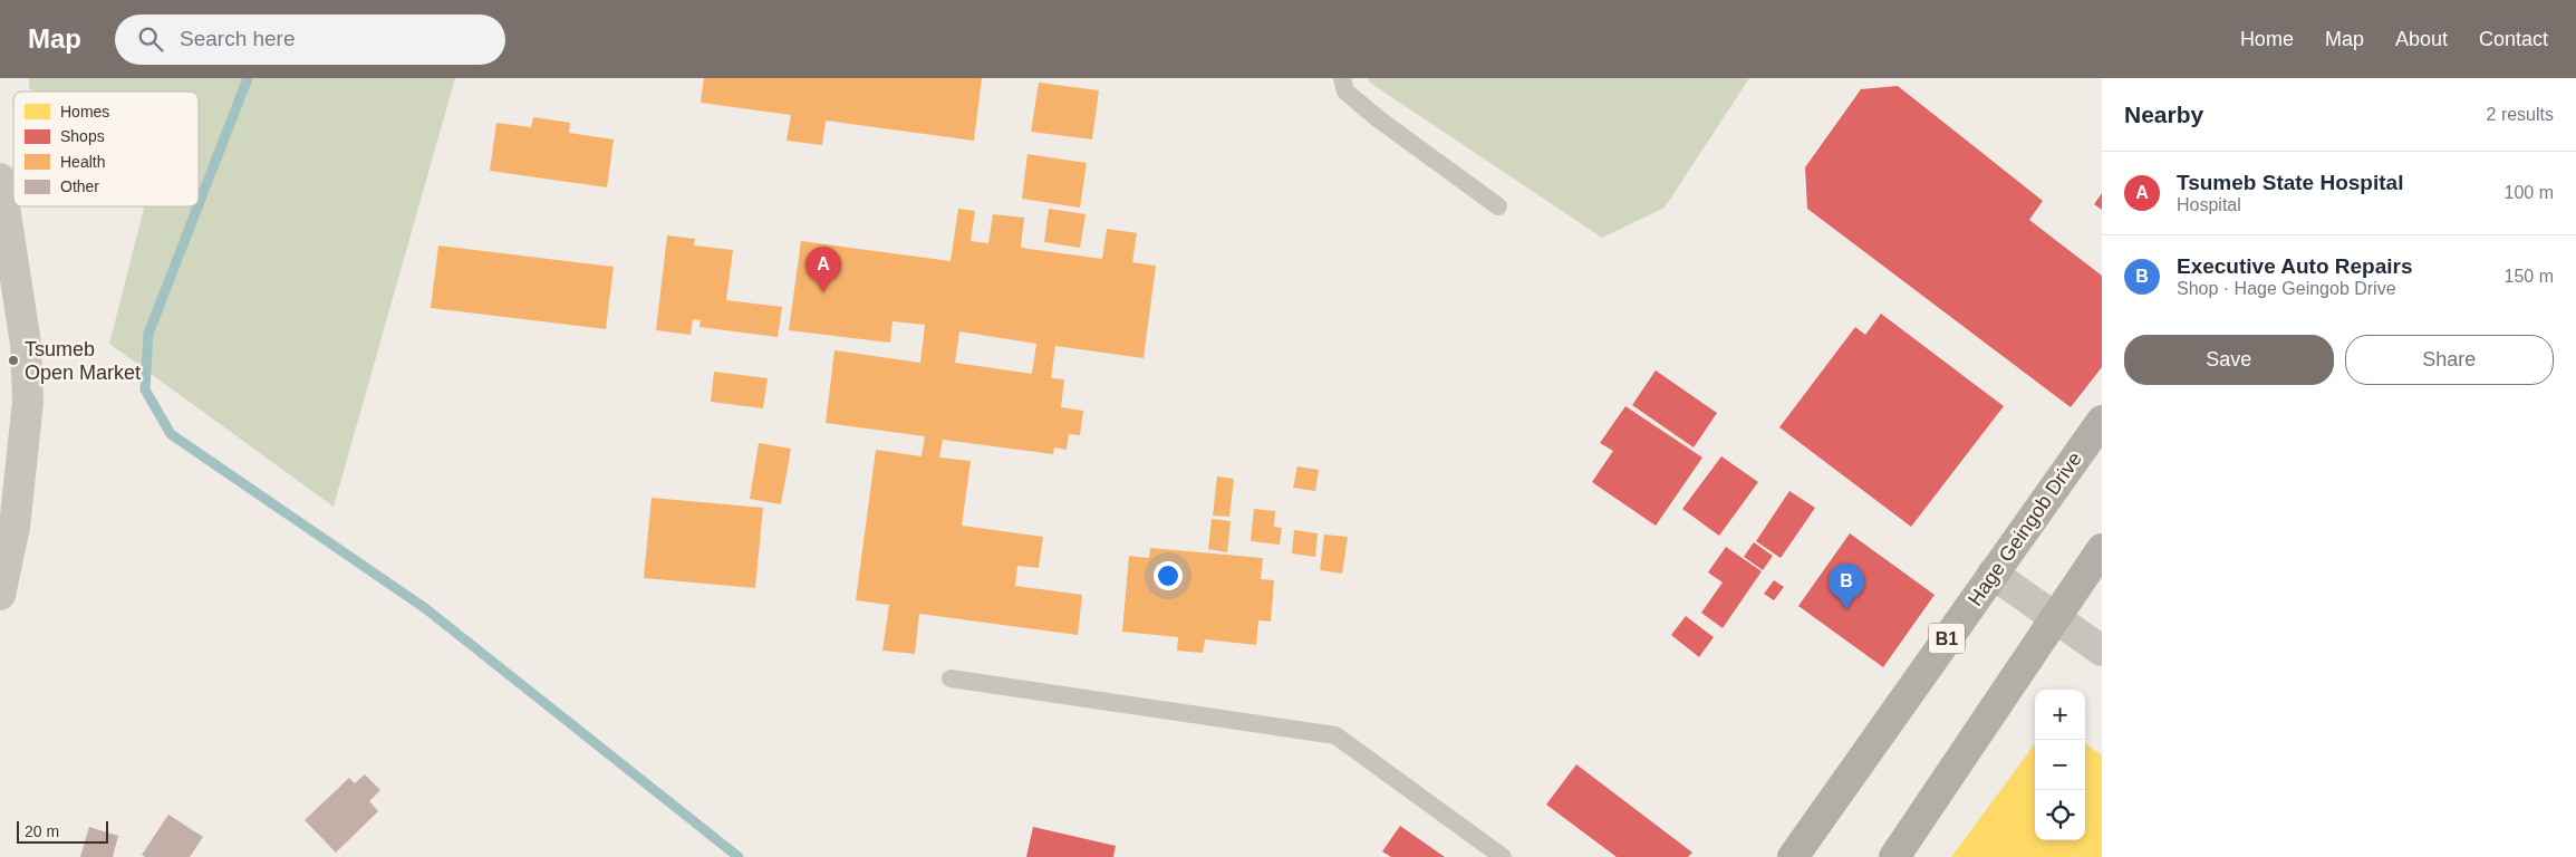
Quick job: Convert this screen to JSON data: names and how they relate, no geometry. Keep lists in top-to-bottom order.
{
  "streets": {
    "highway": ["Hage Geingob Drive", "B1"]
  },
  "places": ["Tsumeb Open Market"],
  "legend": [
    "Homes",
    "Shops",
    "Health",
    "Other"
  ],
  "scale_bar": "20 m",
  "page": {
    "header": "Map",
    "search": "Search here",
    "nav": [
      "Home",
      "Map",
      "About",
      "Contact"
    ],
    "heading": ["Nearby", "2 results"],
    "list": [
      {
        "mark": "A",
        "name": "Tsumeb State Hospital",
        "note": "Hospital",
        "value": "100 m"
      },
      {
        "mark": "B",
        "name": "Executive Auto Repairs",
        "note": "Shop · Hage Geingob Drive",
        "value": "150 m"
      }
    ],
    "pins": ["A", "B"],
    "buttons": ["Save", "Share"],
    "map_buttons": ["+", "−"],
    "scale": "20 m"
  }
}
